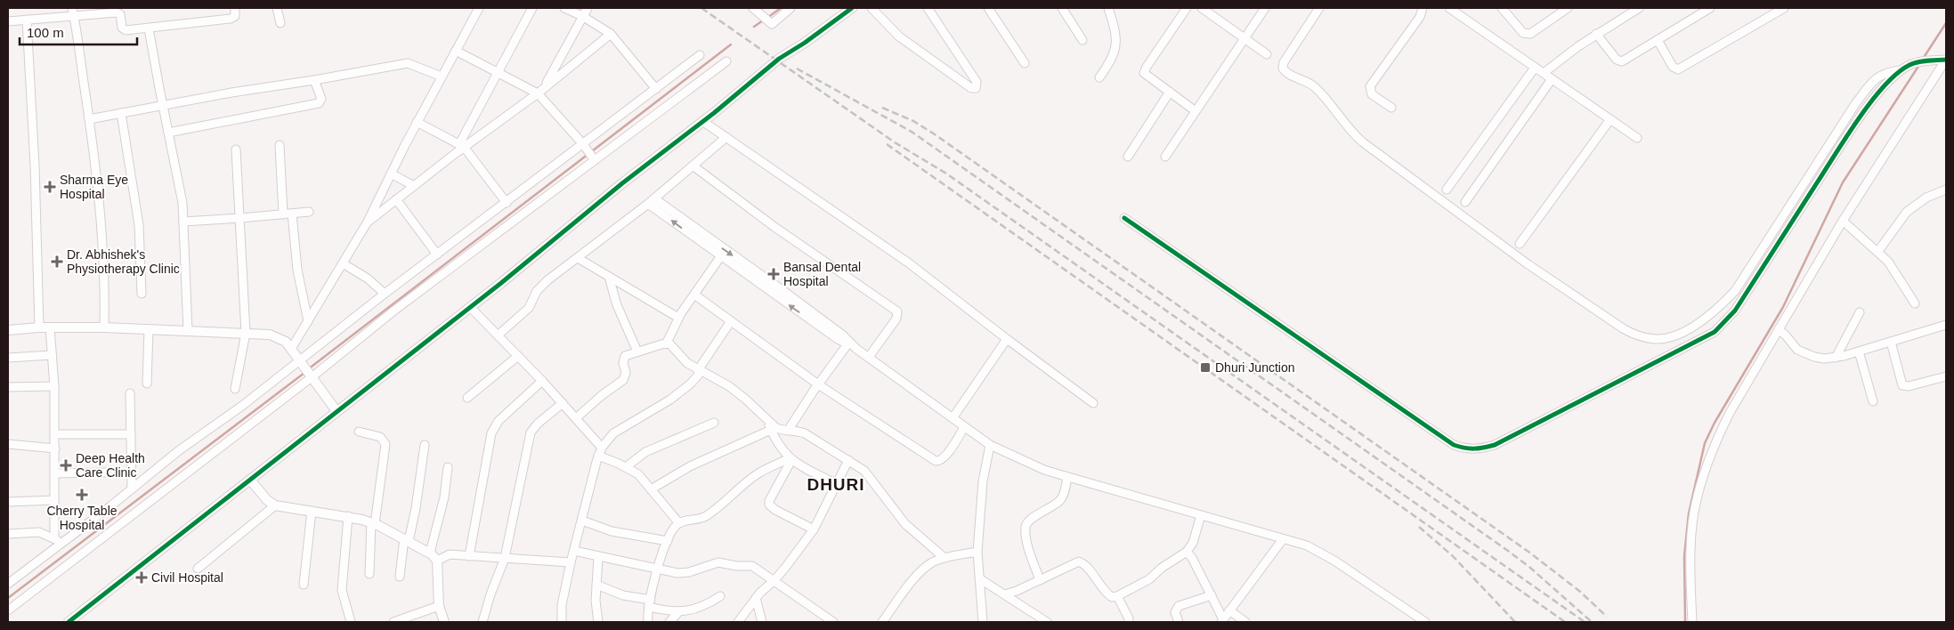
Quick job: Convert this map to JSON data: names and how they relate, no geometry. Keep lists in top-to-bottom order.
{
  "districts": ["DHURI"],
  "places": {
    "health": [
      "Sharma Eye Hospital",
      "Dr. Abhishek's Physiotherapy Clinic",
      "Bansal Dental Hospital",
      "Deep Health Care Clinic",
      "Cherry Table Hospital",
      "Civil Hospital"
    ],
    "transit": ["Dhuri Junction"]
  },
  "scale_bar": "100 m"
}
